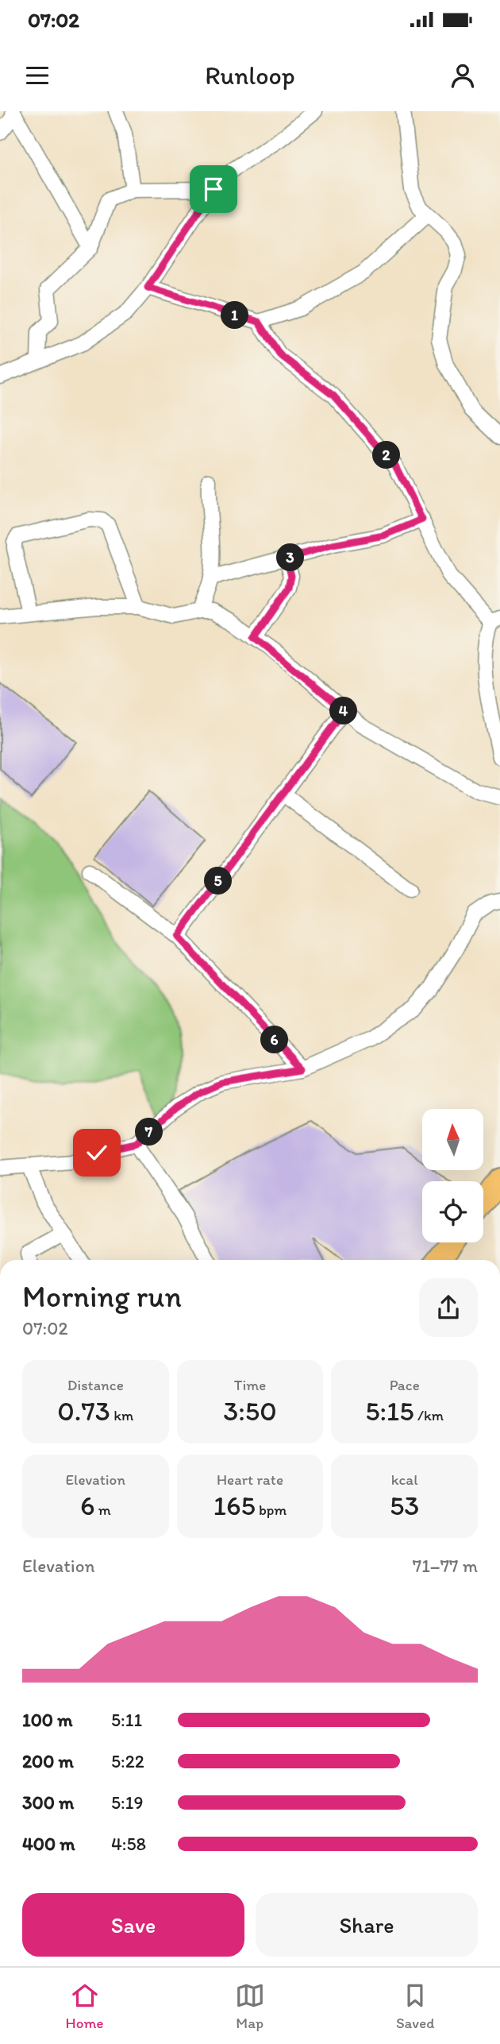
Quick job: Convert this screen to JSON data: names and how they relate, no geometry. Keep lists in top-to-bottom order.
{
  "north": "top",
  "page": {
    "status": "07:02",
    "header": "Runloop",
    "pins": [
      "1",
      "2",
      "3",
      "4",
      "5",
      "6",
      "7"
    ],
    "heading": ["Morning run", "07:02"],
    "stats": [
      ["Distance", "0.73 km"],
      ["Time", "3:50"],
      ["Pace", "5:15 /km"],
      ["Elevation", "6 m"],
      ["Heart rate", "165 bpm"],
      ["kcal", "53"]
    ],
    "chart": ["Elevation", "71–77 m"],
    "list": [
      {
        "name": "100 m",
        "note": "5:11"
      },
      {
        "name": "200 m",
        "note": "5:22"
      },
      {
        "name": "300 m",
        "note": "5:19"
      },
      {
        "name": "400 m",
        "note": "4:58"
      }
    ],
    "buttons": ["Save", "Share"],
    "tabs": ["Home", "Map", "Saved"]
  }
}
